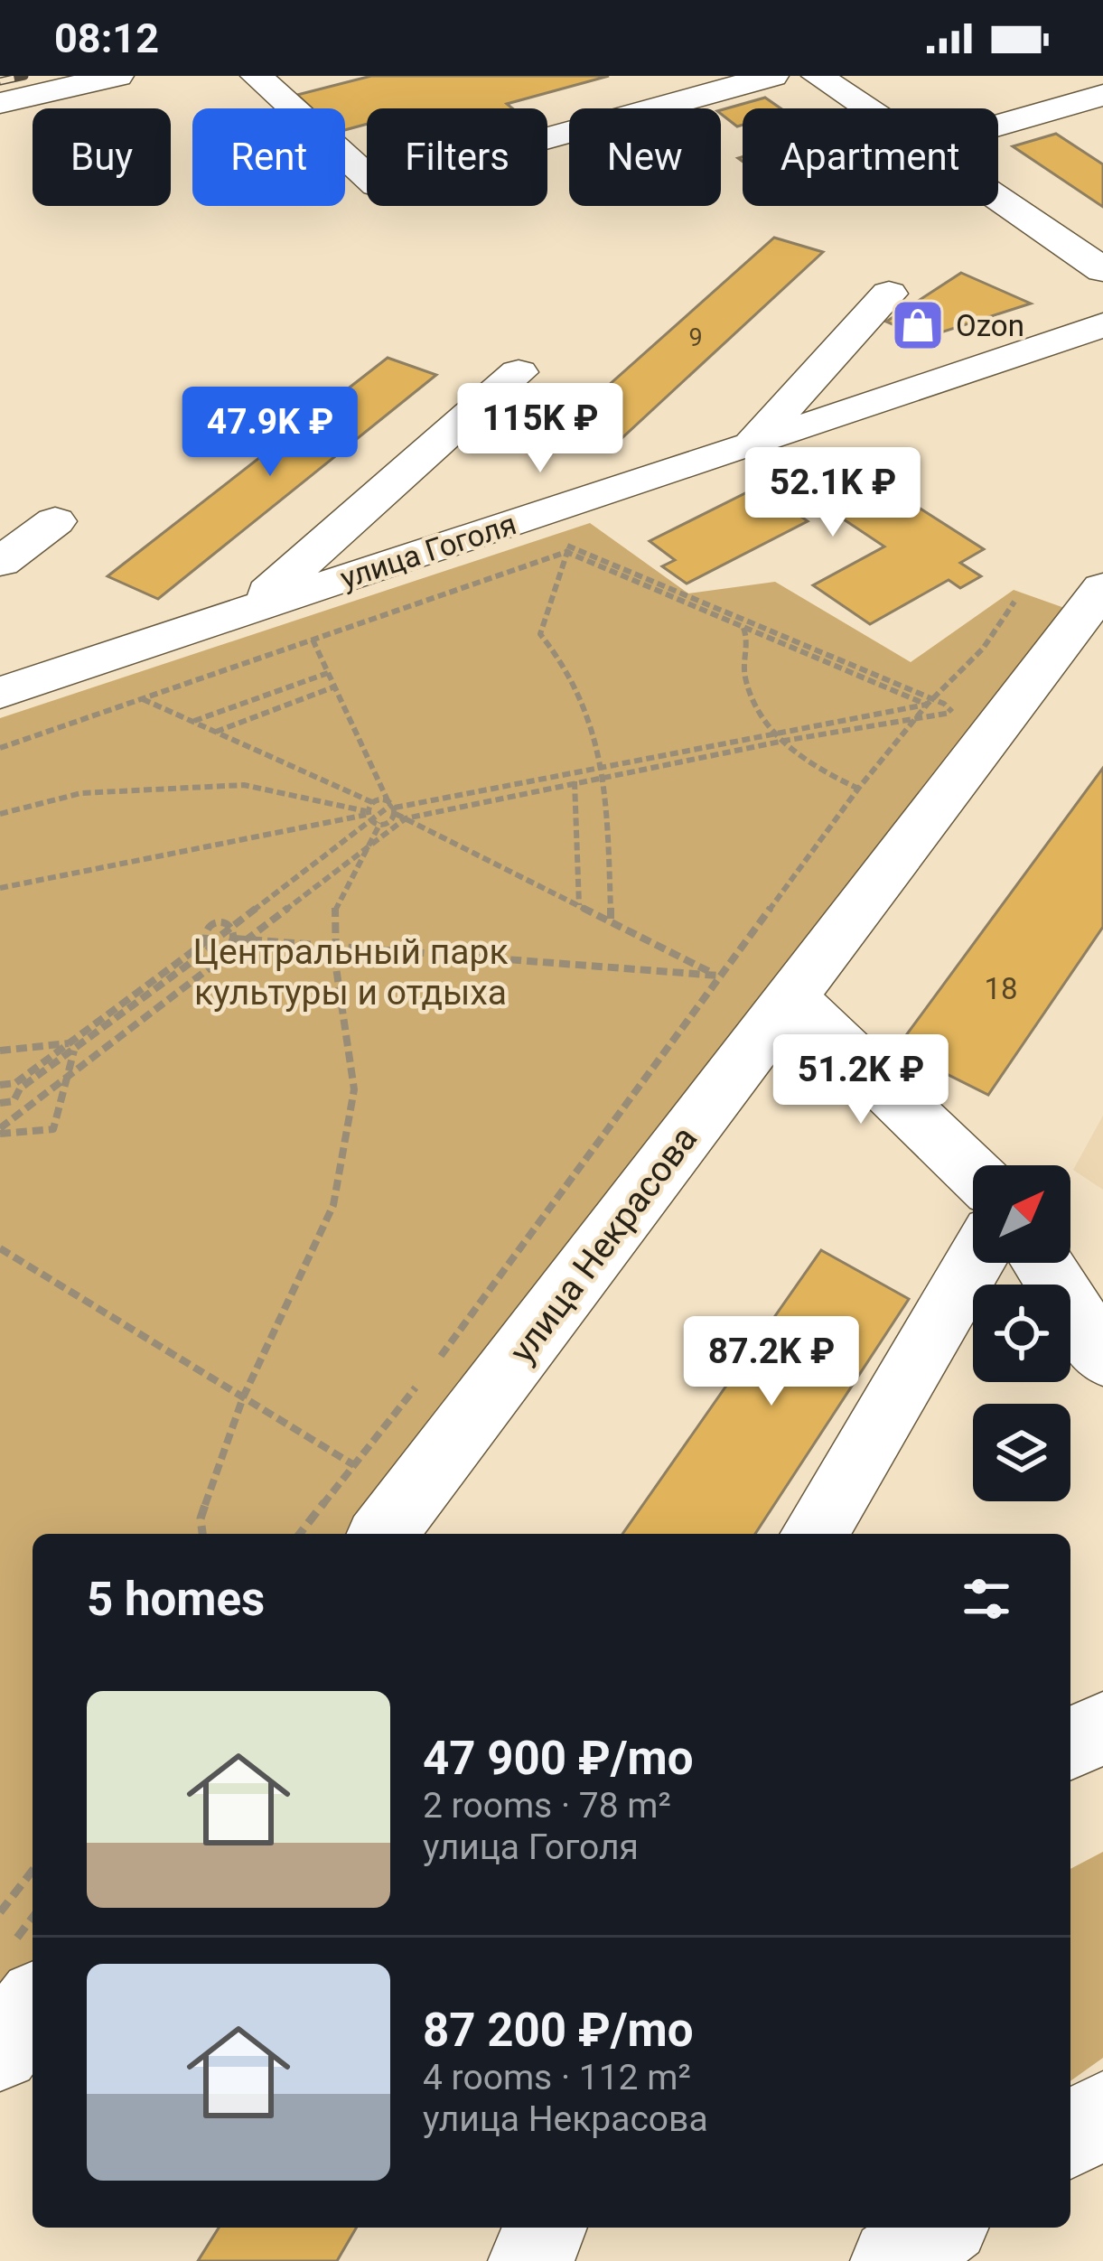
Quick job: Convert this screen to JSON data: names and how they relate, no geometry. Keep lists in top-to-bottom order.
{
  "streets": {
    "street": ["улица Гоголя", "улица Некрасова"]
  },
  "parks": ["Центральный парк культуры и отдыха"],
  "places": {
    "shop": ["Ozon"]
  },
  "house_numbers": ["9", "18"],
  "north": "top right",
  "page": {
    "status": "08:12",
    "chip": [
      "Buy",
      "Rent",
      "Filters",
      "New",
      "Apartment"
    ],
    "price": [
      "115K ₽",
      "47.9K ₽",
      "52.1K ₽",
      "51.2K ₽",
      "87.2K ₽"
    ],
    "heading": "5 homes",
    "list": [
      {
        "name": "47 900 ₽/mo",
        "note": "2 rooms · 78 m² · улица Гоголя"
      },
      {
        "name": "87 200 ₽/mo",
        "note": "4 rooms · 112 m² · улица Некрасова"
      }
    ]
  }
}
